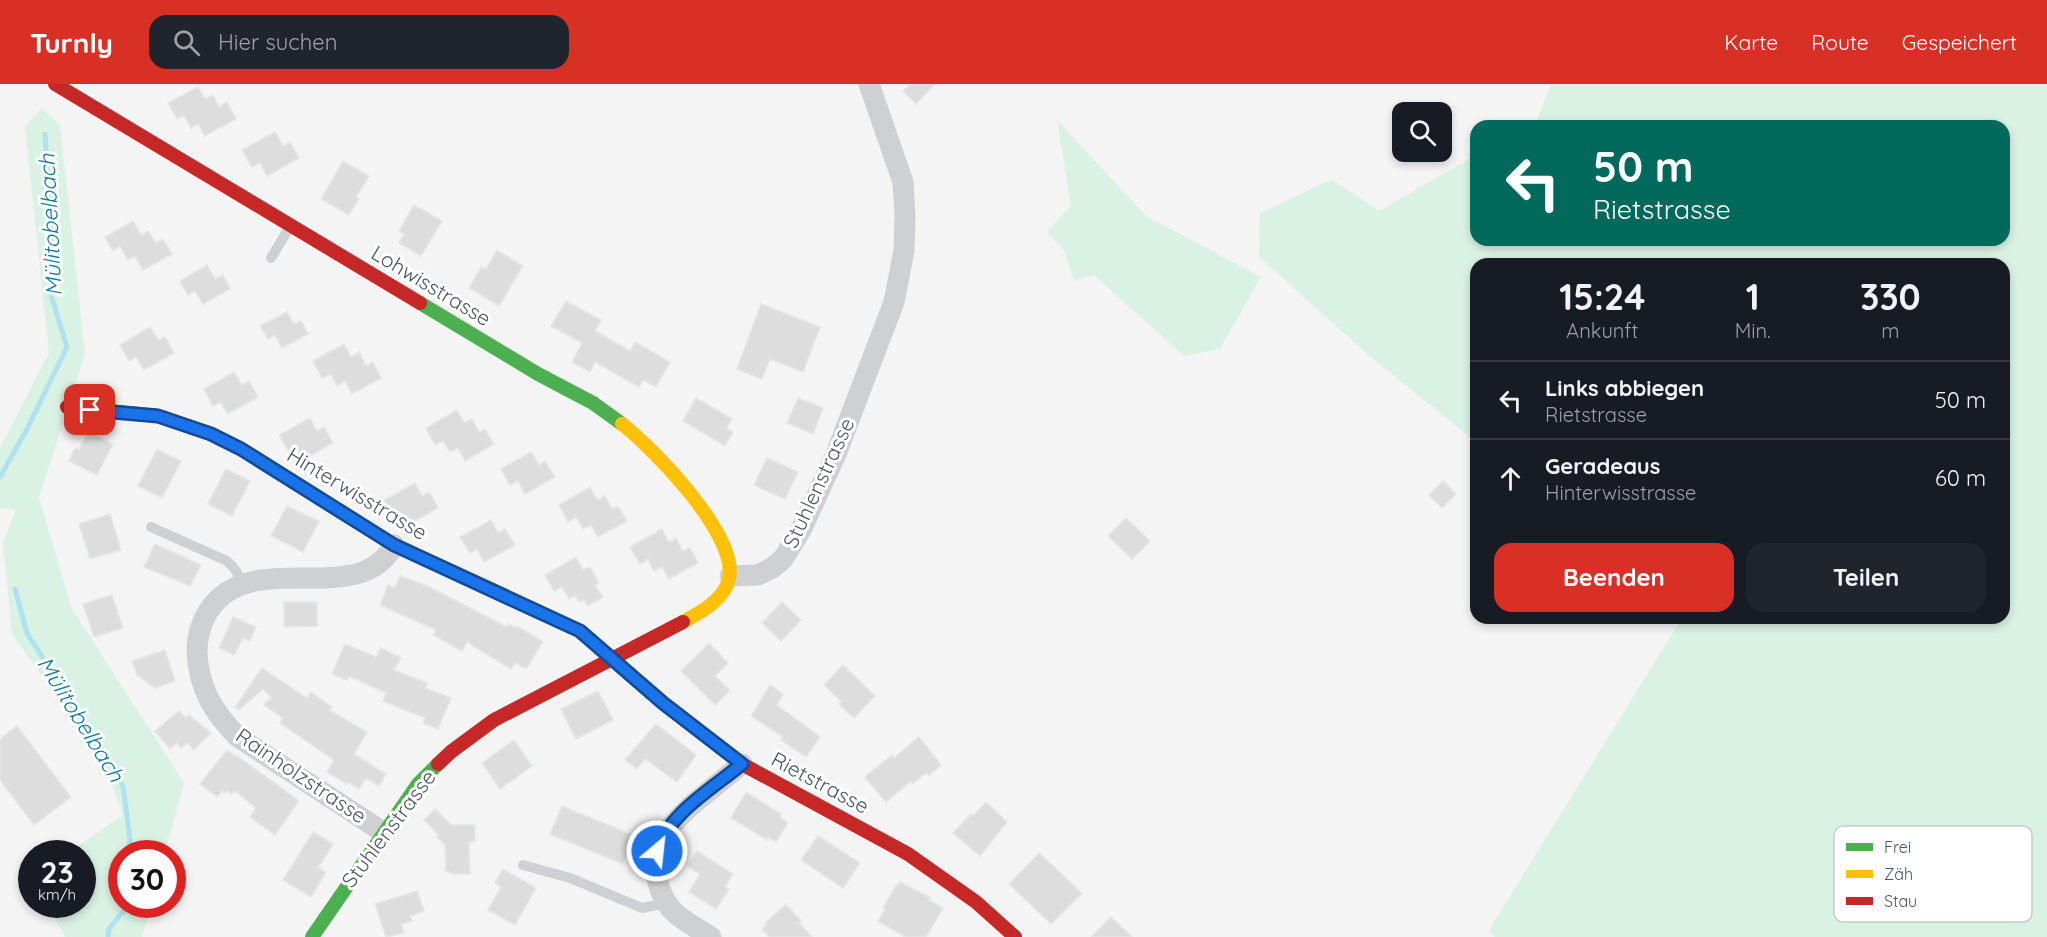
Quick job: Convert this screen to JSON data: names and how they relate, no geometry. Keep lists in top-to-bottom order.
{
  "streets": {
    "street": [
      "Lohwisstrasse",
      "Stuhlenstrasse",
      "Hinterwisstrasse",
      "Rainholzstrasse",
      "Rietstrasse"
    ]
  },
  "crossings": [
    ["Lohwisstrasse", "Stuhlenstrasse"],
    ["Stuhlenstrasse", "Hinterwisstrasse"],
    ["Stuhlenstrasse", "Rainholzstrasse"],
    ["Stuhlenstrasse", "Rietstrasse"],
    ["Hinterwisstrasse", "Rainholzstrasse"],
    ["Hinterwisstrasse", "Rietstrasse"]
  ],
  "water": ["Mülitobelbach"],
  "legend": ["Frei", "Zäh", "Stau"],
  "page": {
    "header": "Turnly",
    "search": "Hier suchen",
    "nav": ["Karte", "Route", "Gespeichert"],
    "turn": ["50 m", "Rietstrasse"],
    "eta": [
      "15:24",
      "Ankunft",
      "1",
      "Min.",
      "330",
      "m"
    ],
    "list": [
      {
        "name": "Links abbiegen",
        "note": "Rietstrasse",
        "value": "50 m"
      },
      {
        "name": "Geradeaus",
        "note": "Hinterwisstrasse",
        "value": "60 m"
      }
    ],
    "buttons": ["Beenden", "Teilen"],
    "speed": "23 km/h",
    "limit": "30"
  }
}
